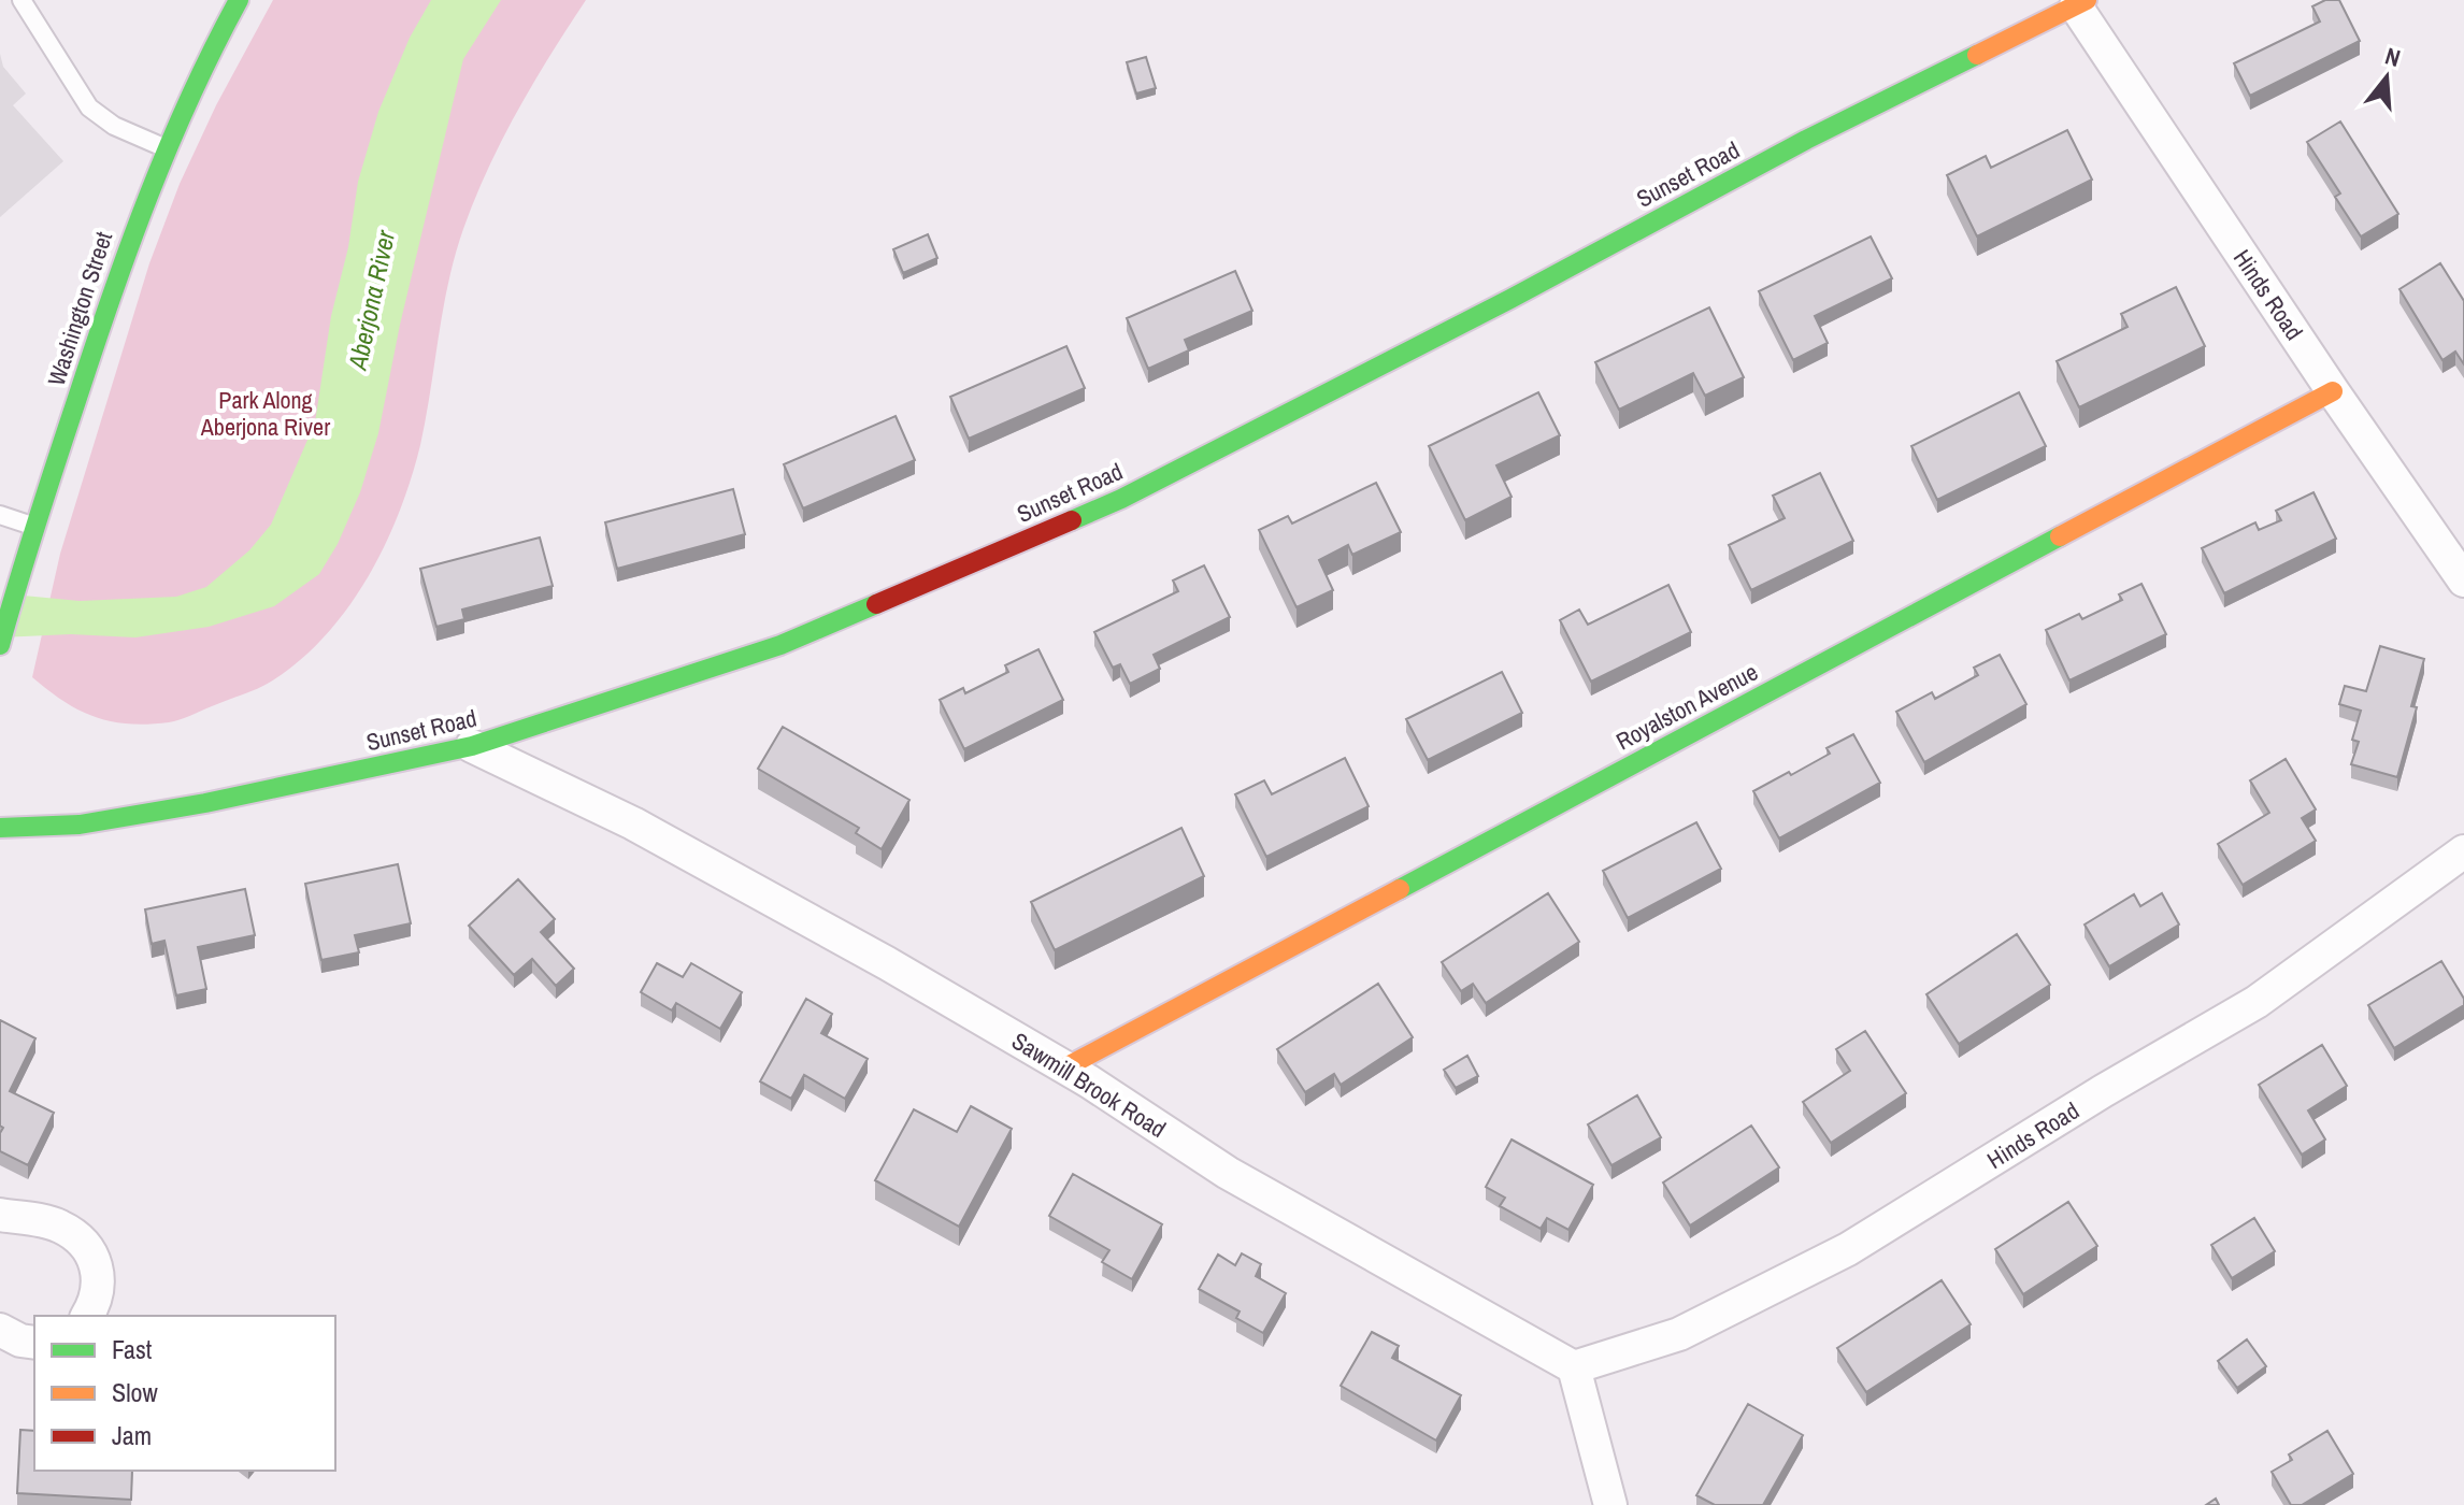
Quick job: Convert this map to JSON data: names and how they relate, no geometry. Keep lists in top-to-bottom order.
{
  "streets": {
    "street": [
      "Sunset Road",
      "Hinds Road",
      "Washington Street",
      "Royalston Avenue",
      "Sawmill Brook Road"
    ]
  },
  "crossings": [
    ["Sunset Road", "Hinds Road"],
    ["Sunset Road", "Sawmill Brook Road"],
    ["Hinds Road", "Royalston Avenue"],
    ["Hinds Road", "Sawmill Brook Road"],
    ["Royalston Avenue", "Sawmill Brook Road"]
  ],
  "water": ["Aberjona River"],
  "parks": ["Park Along Aberjona River"],
  "legend": ["Fast", "Slow", "Jam"],
  "north": "top"
}
